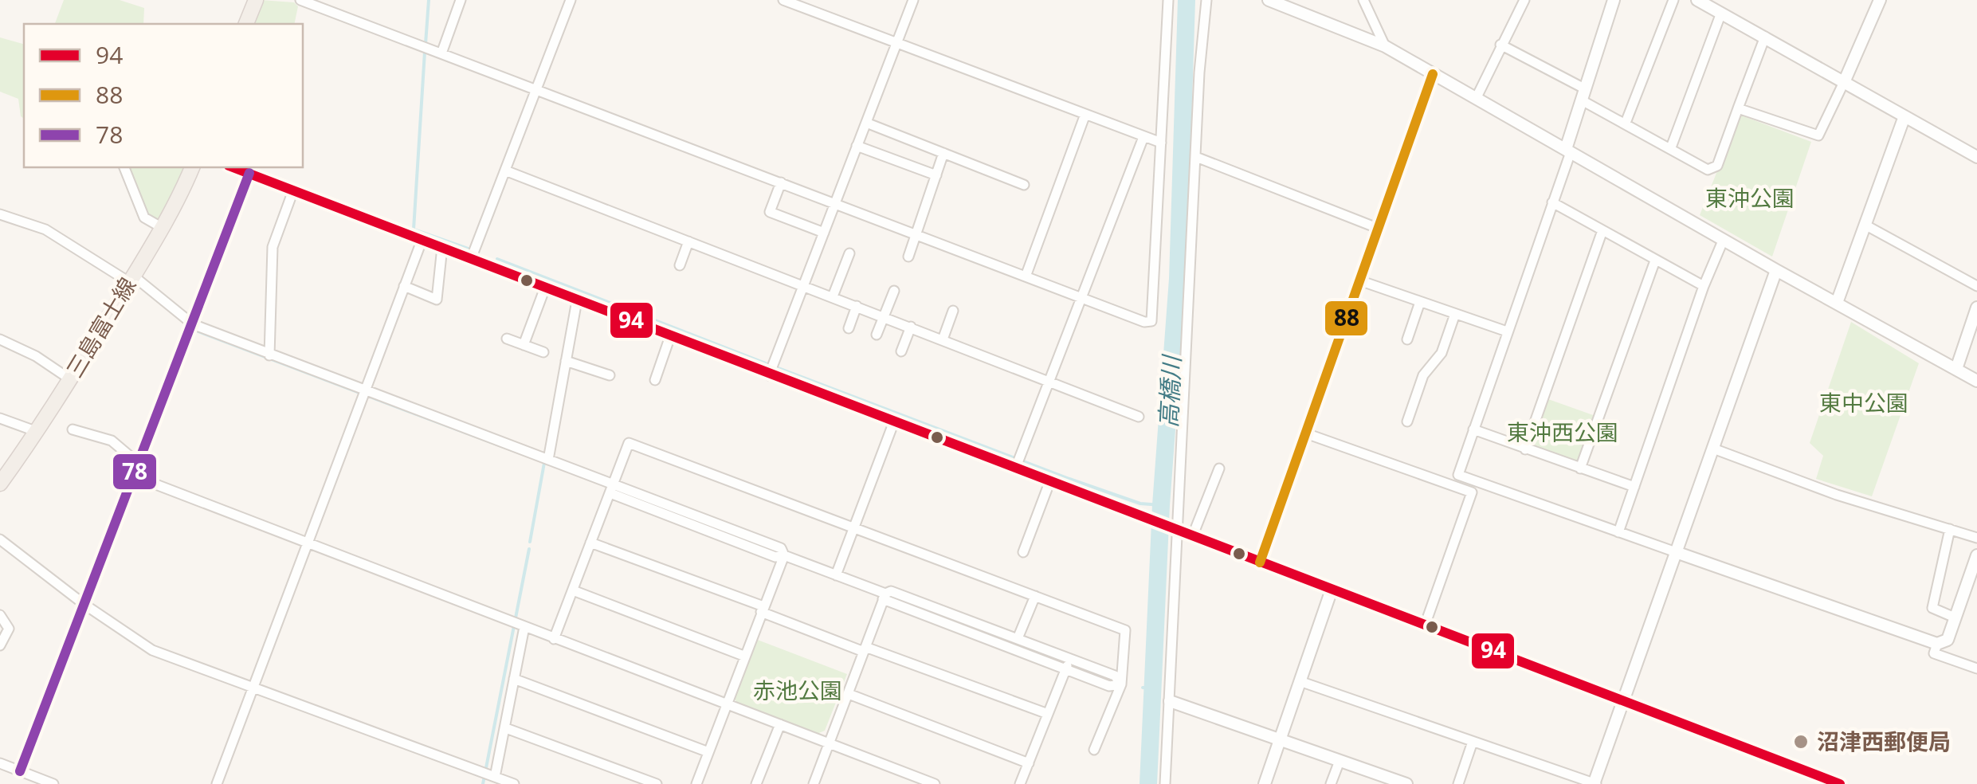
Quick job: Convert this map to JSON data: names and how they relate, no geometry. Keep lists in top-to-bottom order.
{
  "streets": {
    "main road": ["三島富士線"]
  },
  "water": ["高橋川"],
  "parks": [
    "東沖公園",
    "東中公園",
    "東沖西公園",
    "赤池公園"
  ],
  "places": ["沼津西郵便局"],
  "lines": ["transit line 88", "transit line 94", "transit line 78"],
  "legend": ["94", "88", "78"]
}
